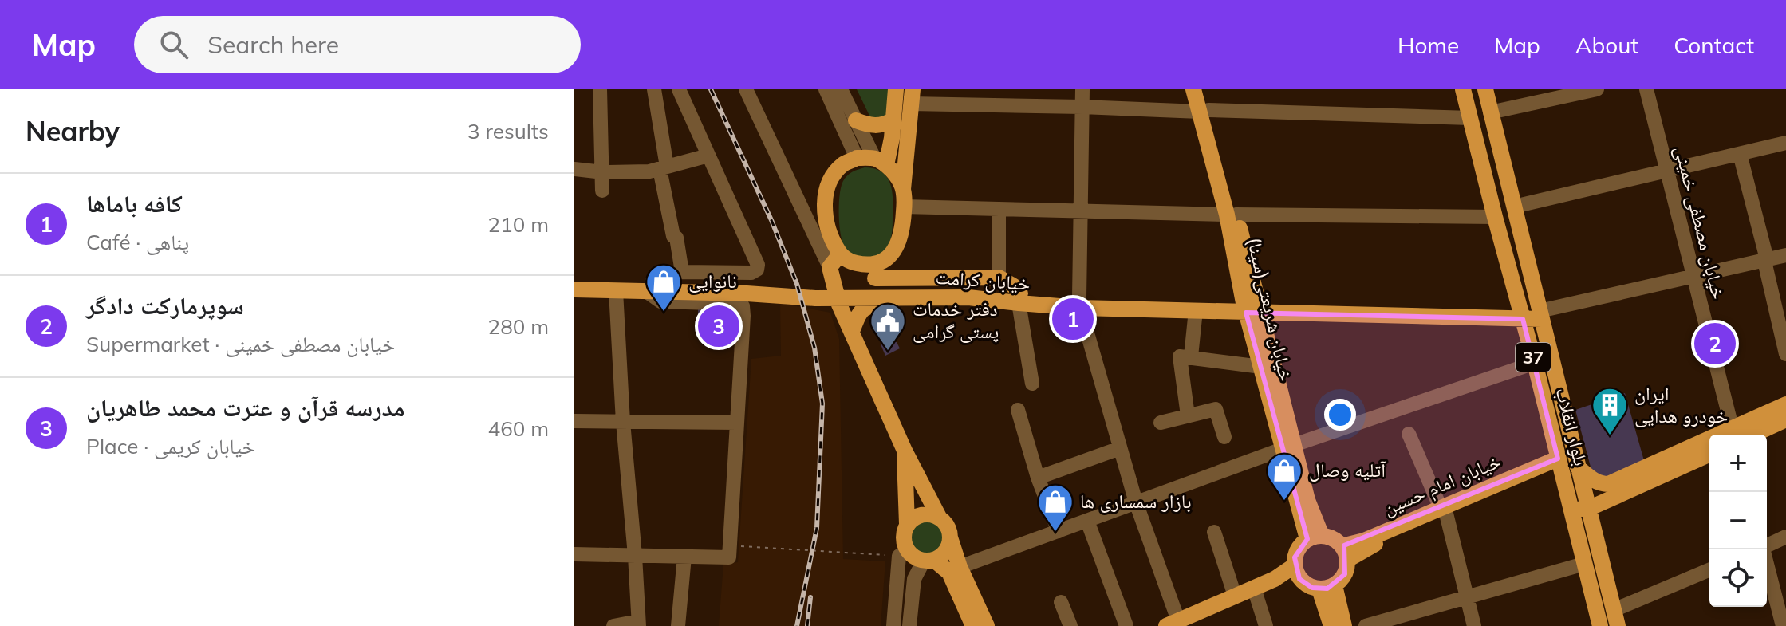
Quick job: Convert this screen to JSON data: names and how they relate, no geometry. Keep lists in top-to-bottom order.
{
  "streets": {
    "main road": [
      "خیابان کرامت",
      "خیابان شریعتی(سینا)",
      "37",
      "بلوار انقلاب",
      "خیابان امام حسین"
    ],
    "street": ["خیابان مصطفی خمینی"]
  },
  "crossings": [
    ["خیابان کرامت", "خیابان شریعتی(سینا)"],
    ["خیابان کرامت", "بلوار انقلاب"],
    ["خیابان شریعتی(سینا)", "خیابان امام حسین"],
    ["بلوار انقلاب", "خیابان امام حسین"]
  ],
  "places": {
    "shop": ["نانوایی", "آتلیه وصال", "بازار سمساری ها"],
    "public building": ["دفتر خدمات پستی گرامی"],
    "building": ["ایران خودرو هدایی"]
  },
  "page": {
    "header": "Map",
    "search": "Search here",
    "nav": [
      "Home",
      "Map",
      "About",
      "Contact"
    ],
    "heading": ["Nearby", "3 results"],
    "list": [
      {
        "mark": "1",
        "name": "کافه باماها",
        "note": "Café · پناهی",
        "value": "210 m"
      },
      {
        "mark": "2",
        "name": "سوپرمارکت دادگر",
        "note": "Supermarket · خیابان مصطفی خمینی",
        "value": "280 m"
      },
      {
        "mark": "3",
        "name": "مدرسه قرآن و عترت محمد طاهریان",
        "note": "Place · خیابان کریمی",
        "value": "460 m"
      }
    ],
    "pins": ["1", "3", "2"],
    "map_buttons": ["+", "−"]
  }
}
